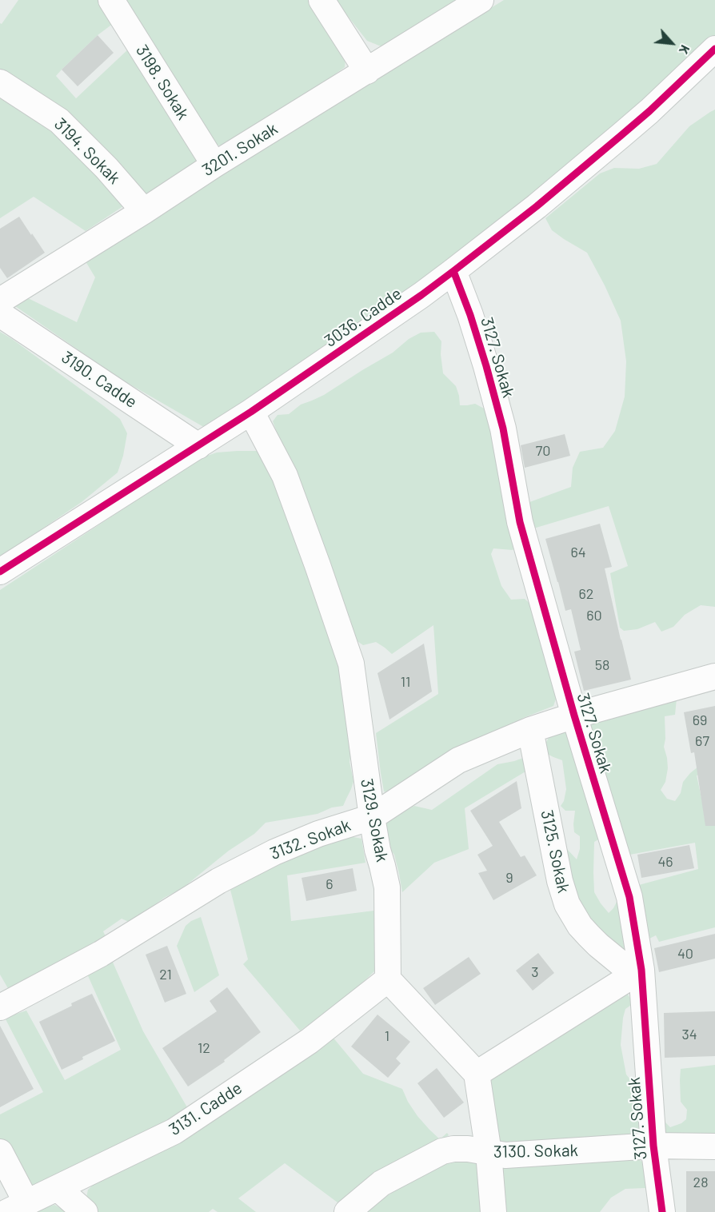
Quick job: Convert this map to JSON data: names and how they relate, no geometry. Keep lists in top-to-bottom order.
{
  "streets": {
    "street": [
      "3198. Sokak",
      "3201. Sokak",
      "3194. Sokak",
      "3036. Cadde",
      "3127. Sokak",
      "3190. Cadde",
      "3129. Sokak",
      "3132. Sokak",
      "3125. Sokak",
      "3131. Cadde",
      "3130. Sokak"
    ]
  },
  "crossings": [
    ["3198. Sokak", "3201. Sokak"],
    ["3201. Sokak", "3194. Sokak"],
    ["3036. Cadde", "3127. Sokak"],
    ["3036. Cadde", "3190. Cadde"],
    ["3036. Cadde", "3129. Sokak"],
    ["3127. Sokak", "3132. Sokak"],
    ["3127. Sokak", "3125. Sokak"],
    ["3127. Sokak", "3130. Sokak"],
    ["3129. Sokak", "3132. Sokak"],
    ["3129. Sokak", "3131. Cadde"],
    ["3132. Sokak", "3125. Sokak"]
  ],
  "house_numbers": [
    "70",
    "64",
    "62",
    "60",
    "58",
    "11",
    "69",
    "67",
    "46",
    "9",
    "6",
    "40",
    "3",
    "21",
    "34",
    "1",
    "12",
    "28"
  ],
  "north": "bottom right"
}
